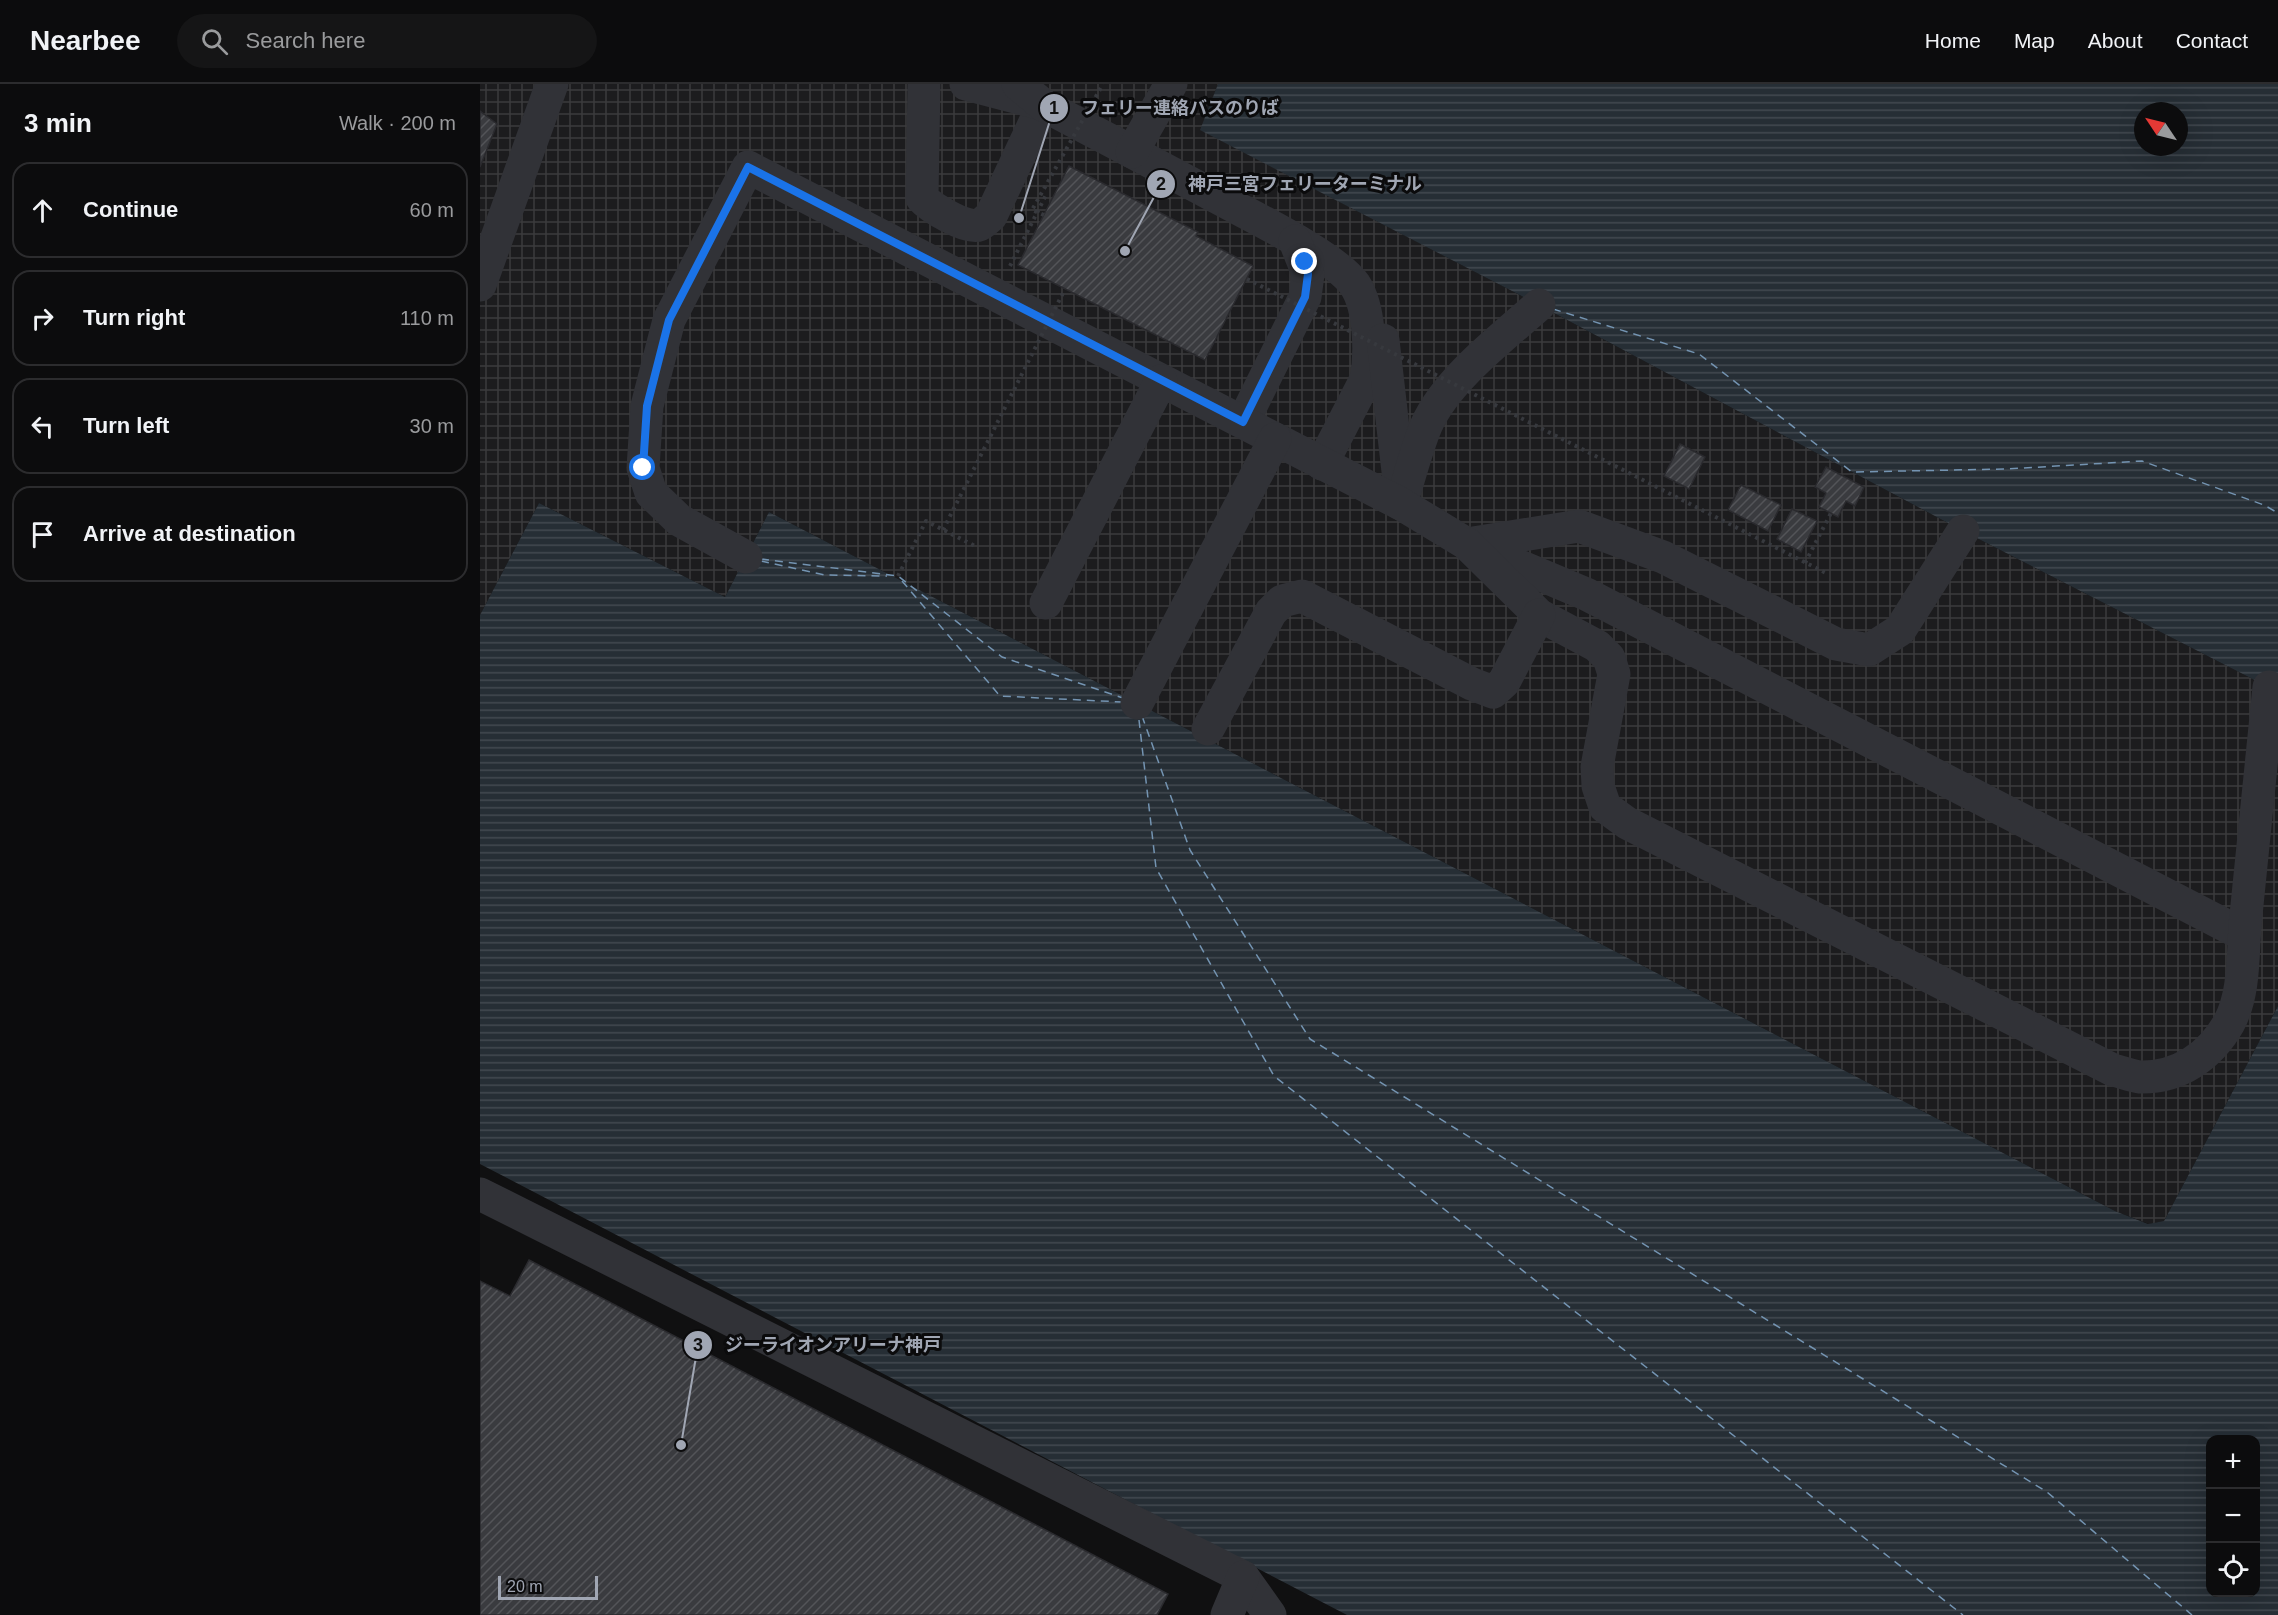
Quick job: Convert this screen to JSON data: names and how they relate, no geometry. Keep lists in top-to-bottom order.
{
  "places": ["フェリー連絡バスのりば", "神戸三宮フェリーターミナル", "ジーライオンアリーナ神戸"],
  "scale_bar": "20 m",
  "north": "top left",
  "page": {
    "header": "Nearbee",
    "search": "Search here",
    "nav": [
      "Home",
      "Map",
      "About",
      "Contact"
    ],
    "heading": ["3 min", "Walk · 200 m"],
    "list": [
      ["Continue", "60 m"],
      ["Turn right", "110 m"],
      ["Turn left", "30 m"],
      "Arrive at destination"
    ],
    "map_buttons": ["+", "−"],
    "scale": "20 m"
  }
}
